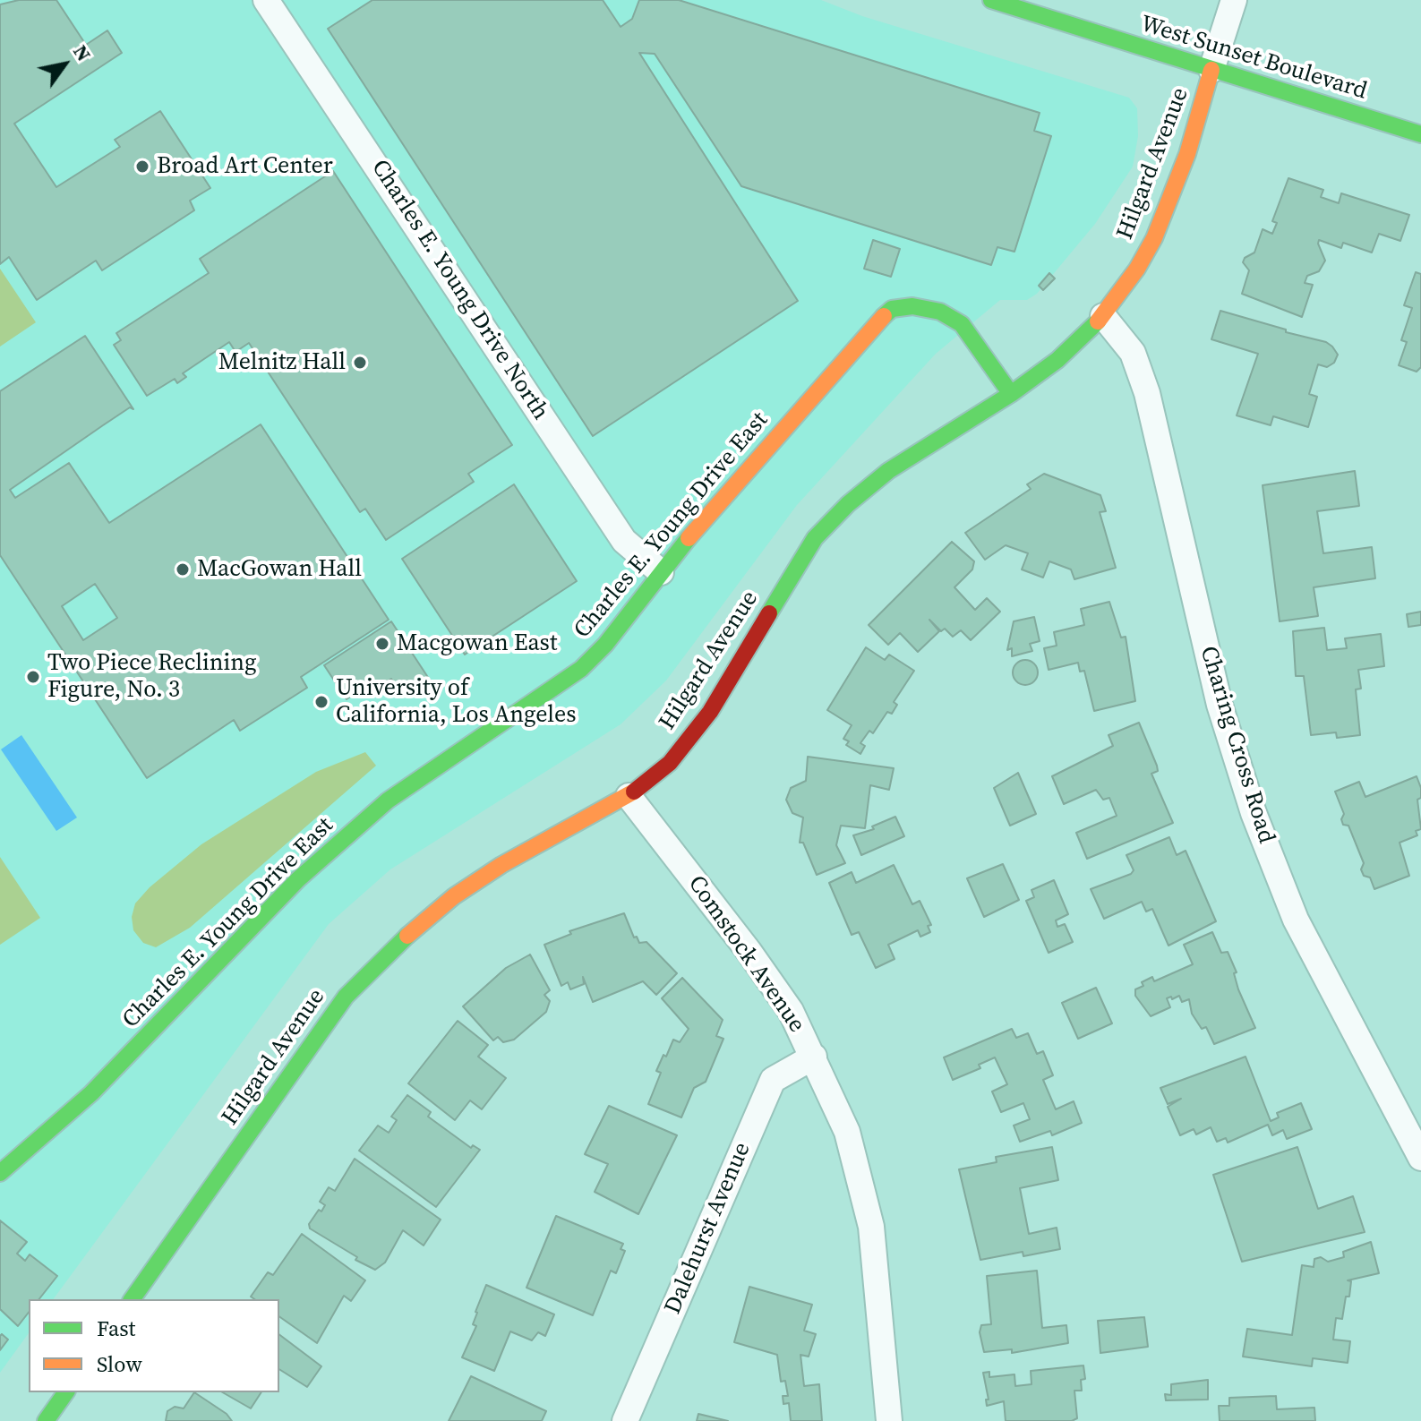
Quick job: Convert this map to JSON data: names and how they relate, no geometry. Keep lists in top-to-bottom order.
{
  "streets": {
    "street": [
      "West Sunset Boulevard",
      "Hilgard Avenue",
      "Charles E. Young Drive North",
      "Charles E. Young Drive East",
      "Charing Cross Road",
      "Comstock Avenue",
      "Dalehurst Avenue"
    ]
  },
  "crossings": [
    ["West Sunset Boulevard", "Hilgard Avenue"],
    ["Hilgard Avenue", "Charles E. Young Drive East"],
    ["Hilgard Avenue", "Charing Cross Road"],
    ["Hilgard Avenue", "Comstock Avenue"],
    ["Charles E. Young Drive North", "Charles E. Young Drive East"],
    ["Comstock Avenue", "Dalehurst Avenue"]
  ],
  "places": [
    "Broad Art Center",
    "Melnitz Hall",
    "MacGowan Hall",
    "Macgowan East",
    "Two Piece Reclining Figure, No. 3",
    "University of California, Los Angeles"
  ],
  "legend": ["Fast", "Slow"],
  "north": "top right"
}
